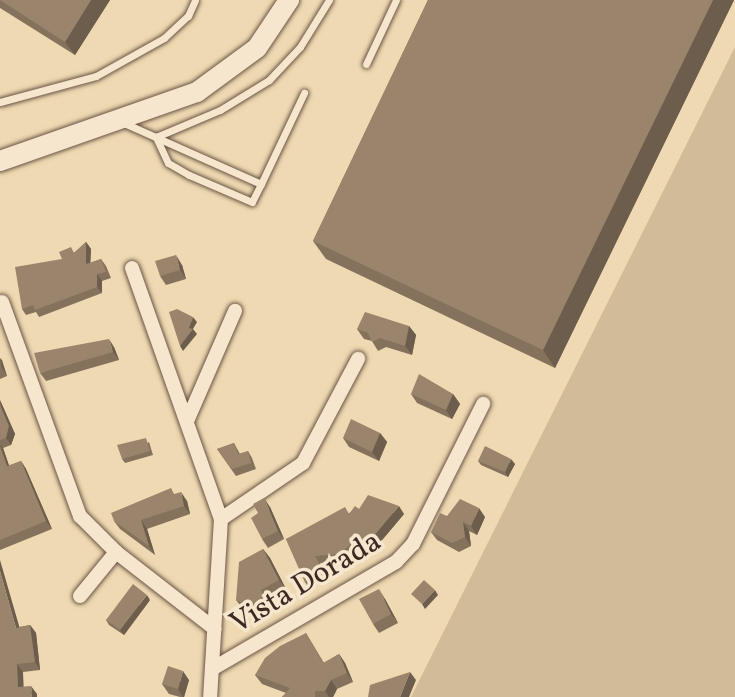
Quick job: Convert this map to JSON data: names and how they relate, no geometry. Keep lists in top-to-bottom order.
{
  "streets": {
    "street": ["Vista Dorada"]
  }
}
